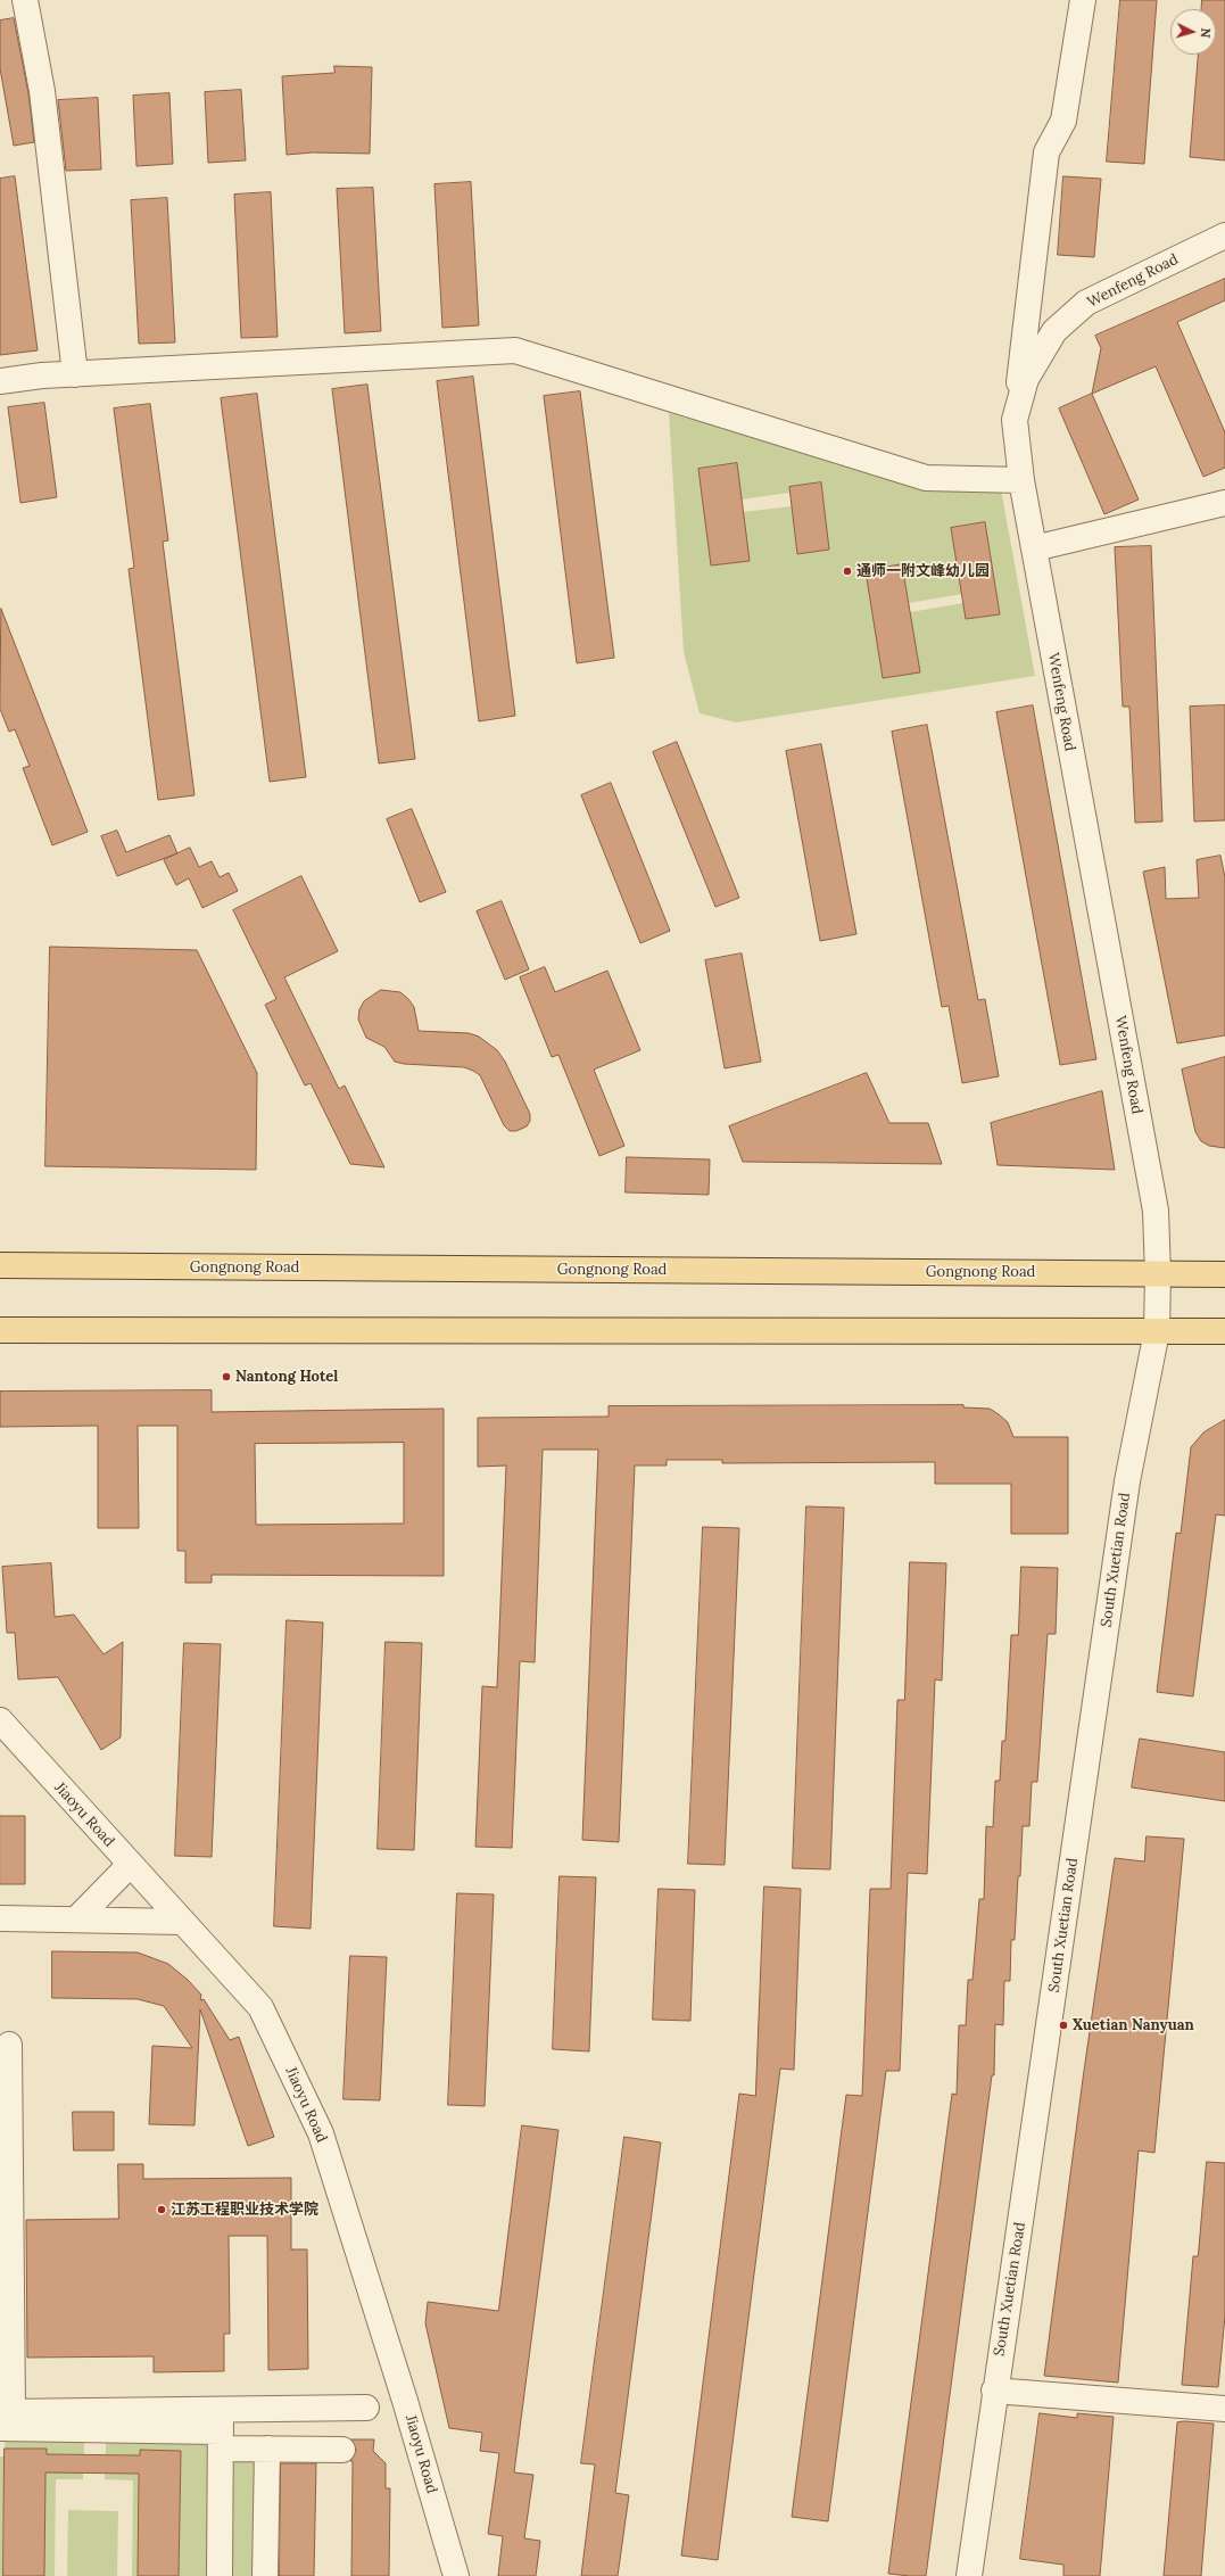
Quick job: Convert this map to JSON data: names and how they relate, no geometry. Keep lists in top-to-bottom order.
{
  "streets": {
    "main road": ["Gongnong Road"],
    "street": ["Wenfeng Road", "South Xuetian Road", "Jiaoyu Road"]
  },
  "crossings": [
    ["Wenfeng Road", "Gongnong Road"],
    ["Wenfeng Road", "South Xuetian Road"],
    ["Gongnong Road", "South Xuetian Road"]
  ],
  "places": [
    "通师一附文峰幼儿园",
    "Nantong Hotel",
    "Xuetian Nanyuan",
    "江苏工程职业技术学院"
  ],
  "north": "right"
}
